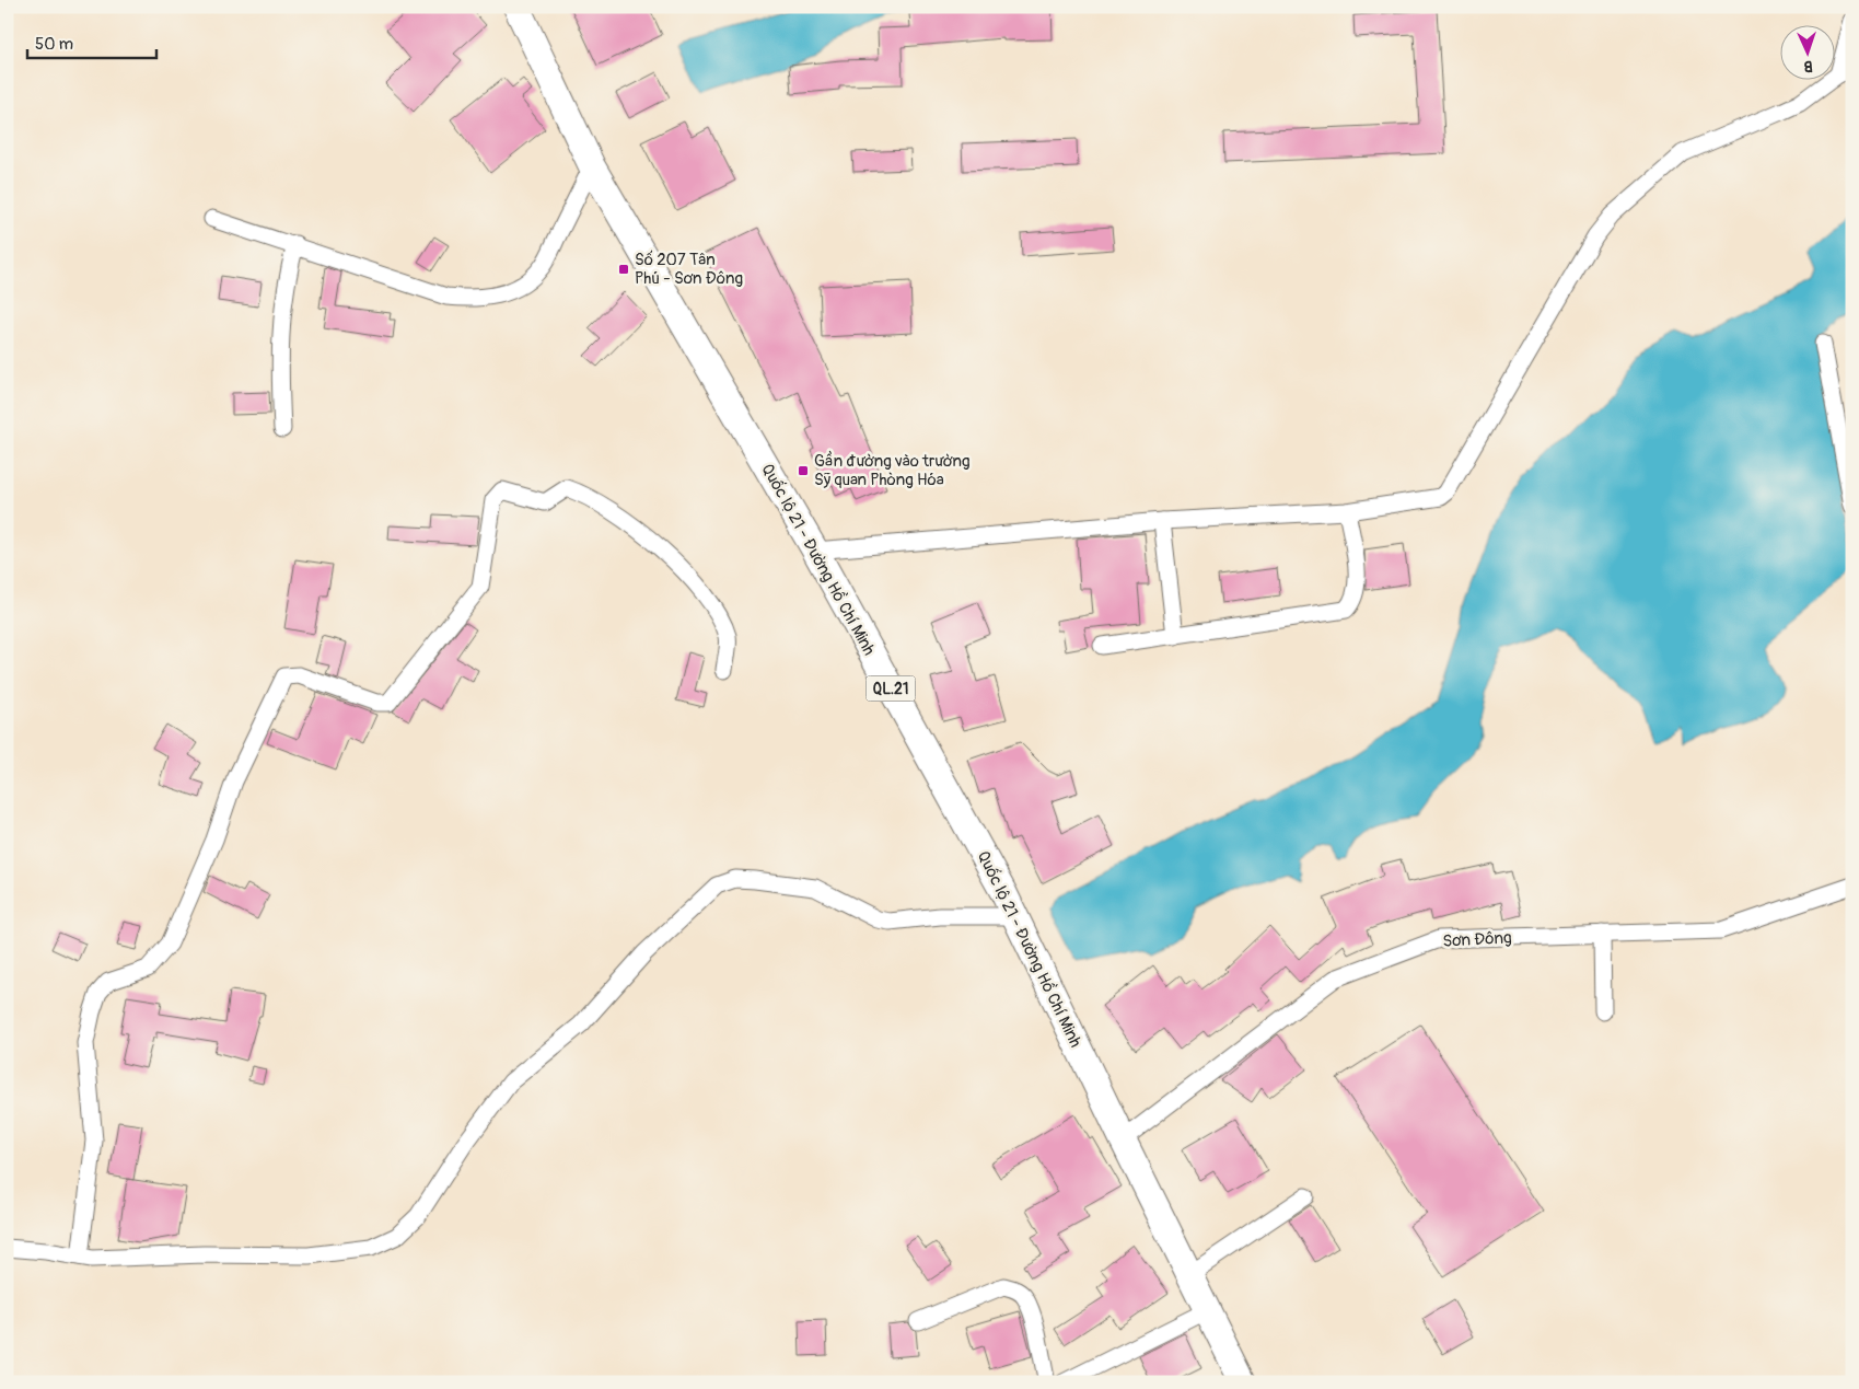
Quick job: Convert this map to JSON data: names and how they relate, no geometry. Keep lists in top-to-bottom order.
{
  "streets": {
    "highway": ["Quốc lộ 21 - Đường Hồ Chí Minh", "QL.21"],
    "street": ["Sơn Đông"]
  },
  "crossings": [
    ["Quốc lộ 21 - Đường Hồ Chí Minh", "Sơn Đông"]
  ],
  "places": {
    "transit": ["Số 207 Tân Phú - Sơn Đông", "Gần đường vào trường Sỹ quan Phòng Hóa"]
  },
  "scale_bar": "50 m",
  "north": "bottom"
}
